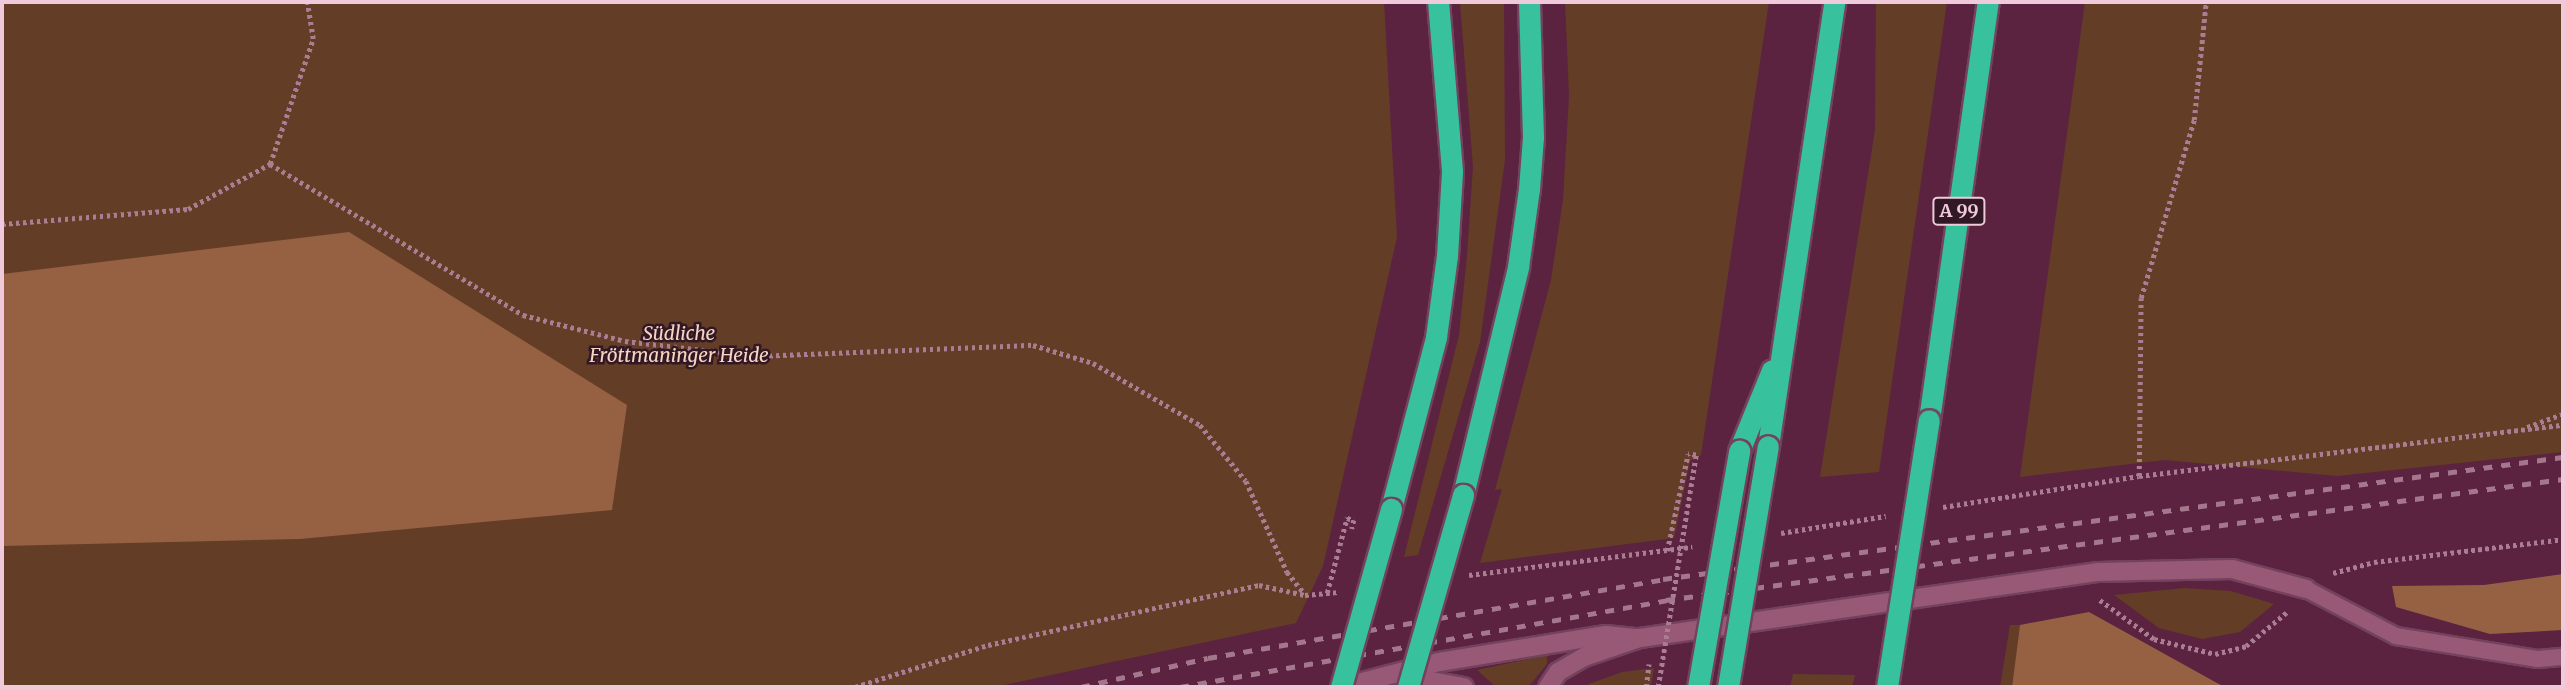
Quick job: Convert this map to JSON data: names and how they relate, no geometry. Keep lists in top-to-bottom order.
{
  "streets": {
    "highway": ["A 99"]
  },
  "parks": ["Südliche Fröttmaninger Heide"]
}
